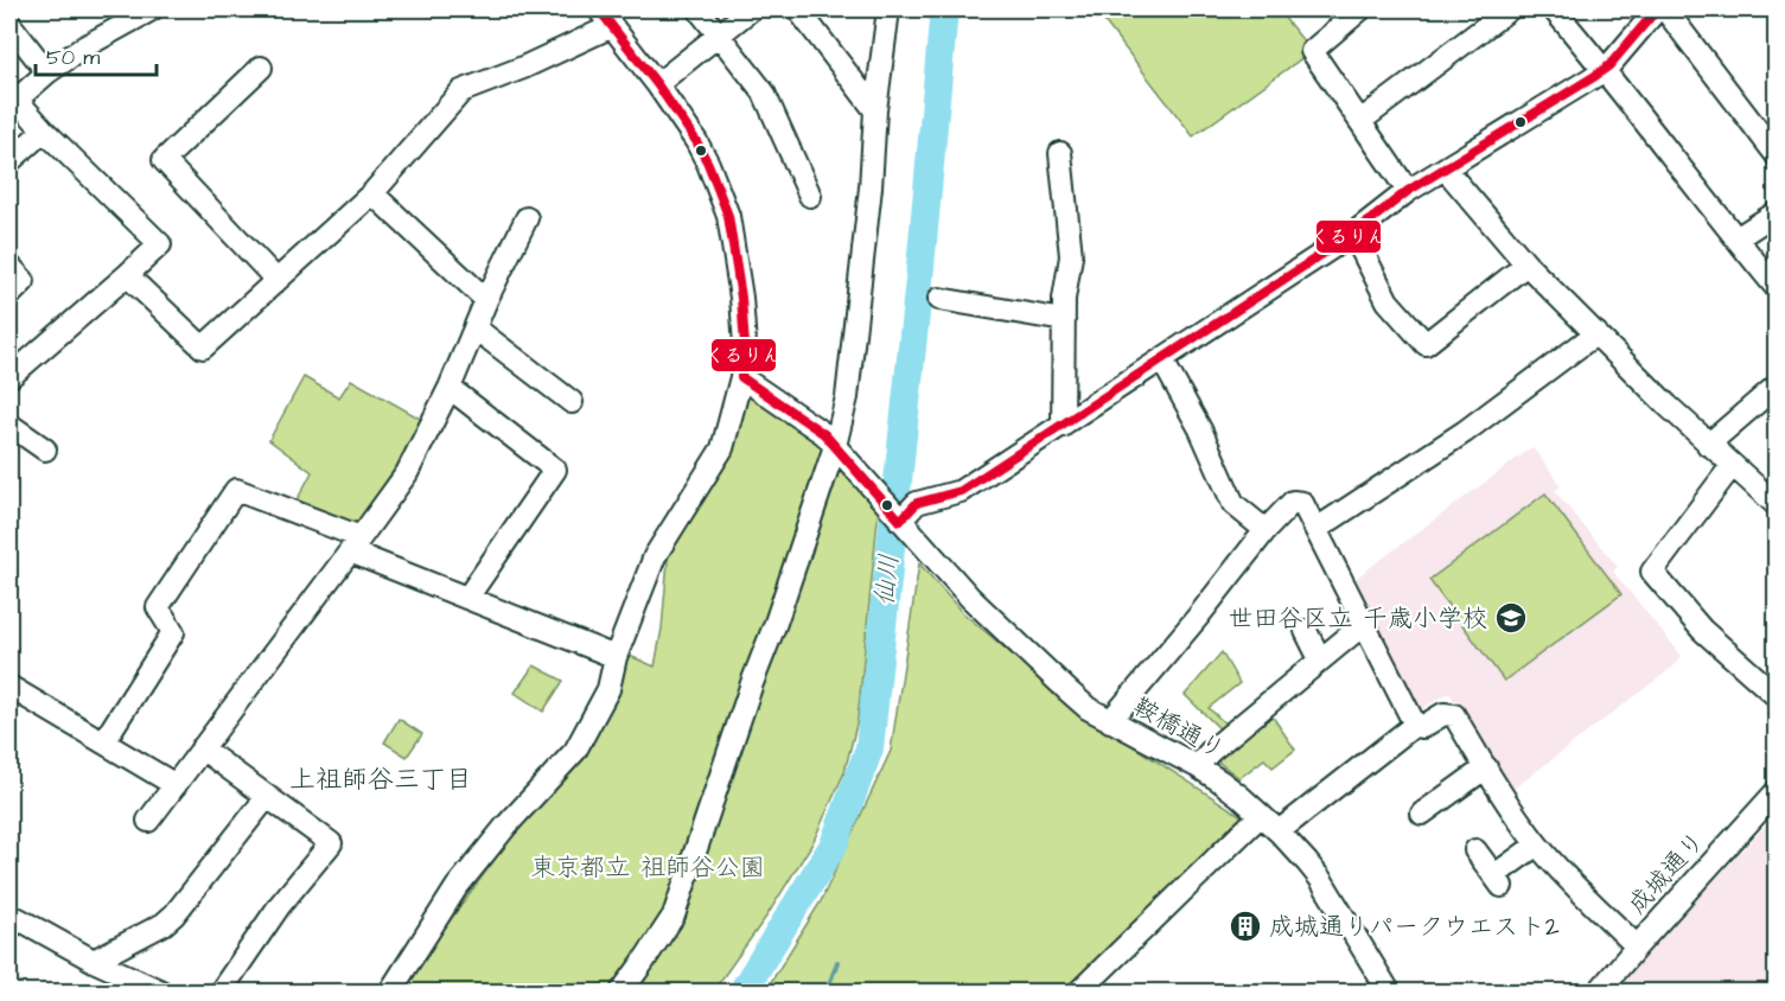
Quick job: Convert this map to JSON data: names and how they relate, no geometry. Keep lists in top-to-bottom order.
{
  "streets": {
    "street": ["鞍橋通り", "成城通り"]
  },
  "districts": ["上祖師谷三丁目"],
  "water": ["仙川"],
  "parks": ["東京都立 祖師谷公園"],
  "places": {
    "school or university": ["世田谷区立 千歳小学校"],
    "building": ["成城通りパークウエスト2"]
  },
  "lines": ["transit line くるりん"],
  "scale_bar": "50 m"
}
